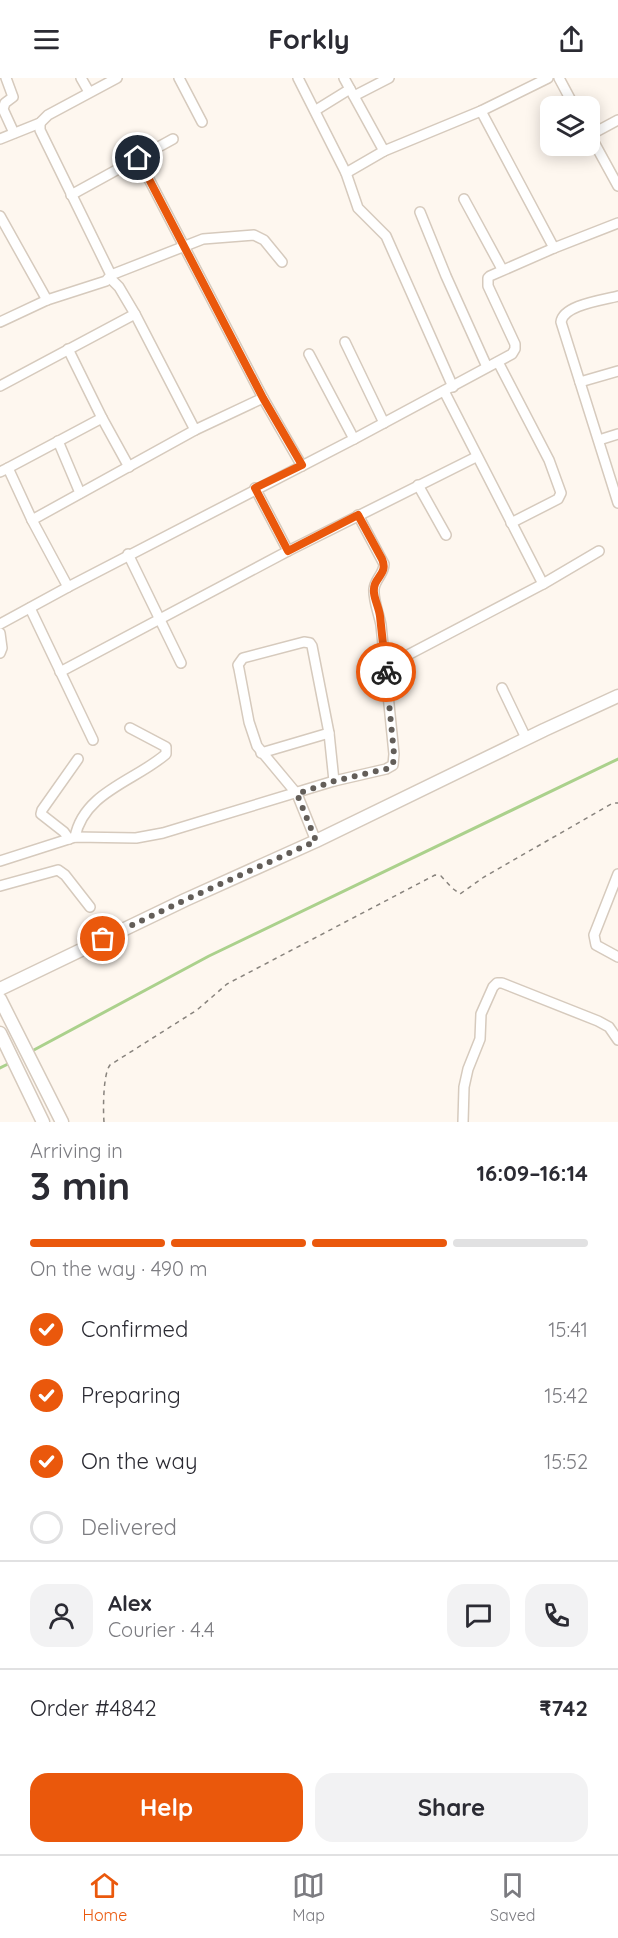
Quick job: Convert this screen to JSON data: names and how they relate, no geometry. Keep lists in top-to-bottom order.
{
  "page": {
    "header": "Forkly",
    "heading": ["3 min", "Arriving in", "16:09–16:14"],
    "panel": [
      "Alex",
      "Courier · 4.4",
      "Order #4842",
      "₹742"
    ],
    "bar": "On the way · 490 m",
    "list": [
      ["Confirmed", "15:41"],
      ["Preparing", "15:42"],
      ["On the way", "15:52"],
      "Delivered"
    ],
    "buttons": ["Help", "Share"],
    "tabs": ["Home", "Map", "Saved"]
  }
}
